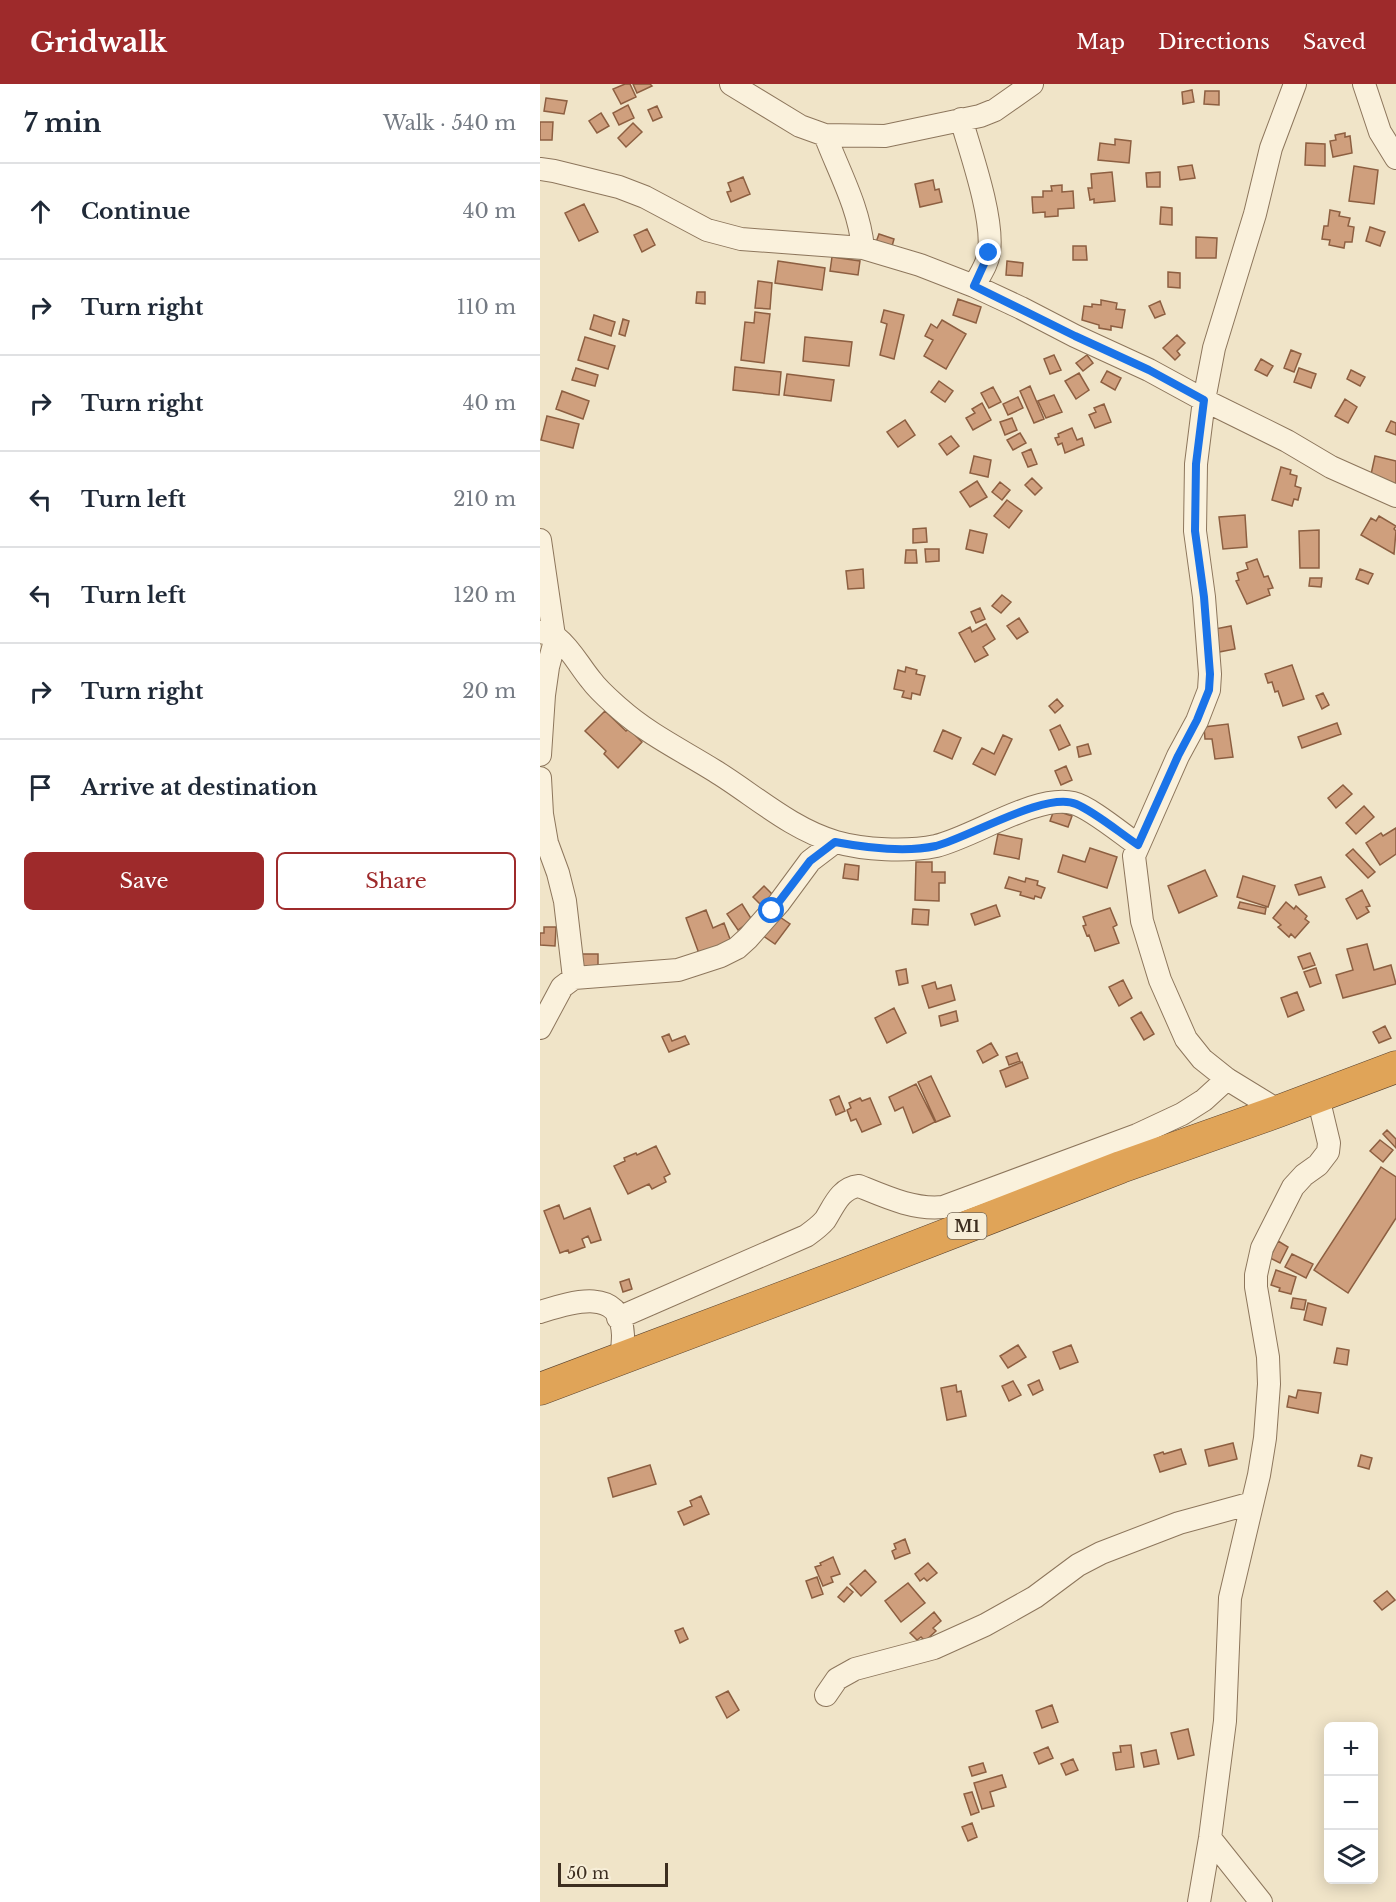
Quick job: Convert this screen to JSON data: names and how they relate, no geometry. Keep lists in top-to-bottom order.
{
  "streets": {
    "highway": ["M1"]
  },
  "scale_bar": "50 m",
  "page": {
    "header": "Gridwalk",
    "nav": ["Map", "Directions", "Saved"],
    "heading": ["7 min", "Walk · 540 m"],
    "list": [
      ["Continue", "40 m"],
      ["Turn right", "110 m"],
      ["Turn right", "40 m"],
      ["Turn left", "210 m"],
      ["Turn left", "120 m"],
      ["Turn right", "20 m"],
      "Arrive at destination"
    ],
    "buttons": ["Save", "Share"],
    "map_buttons": ["+", "−"],
    "scale": "50 m"
  }
}
